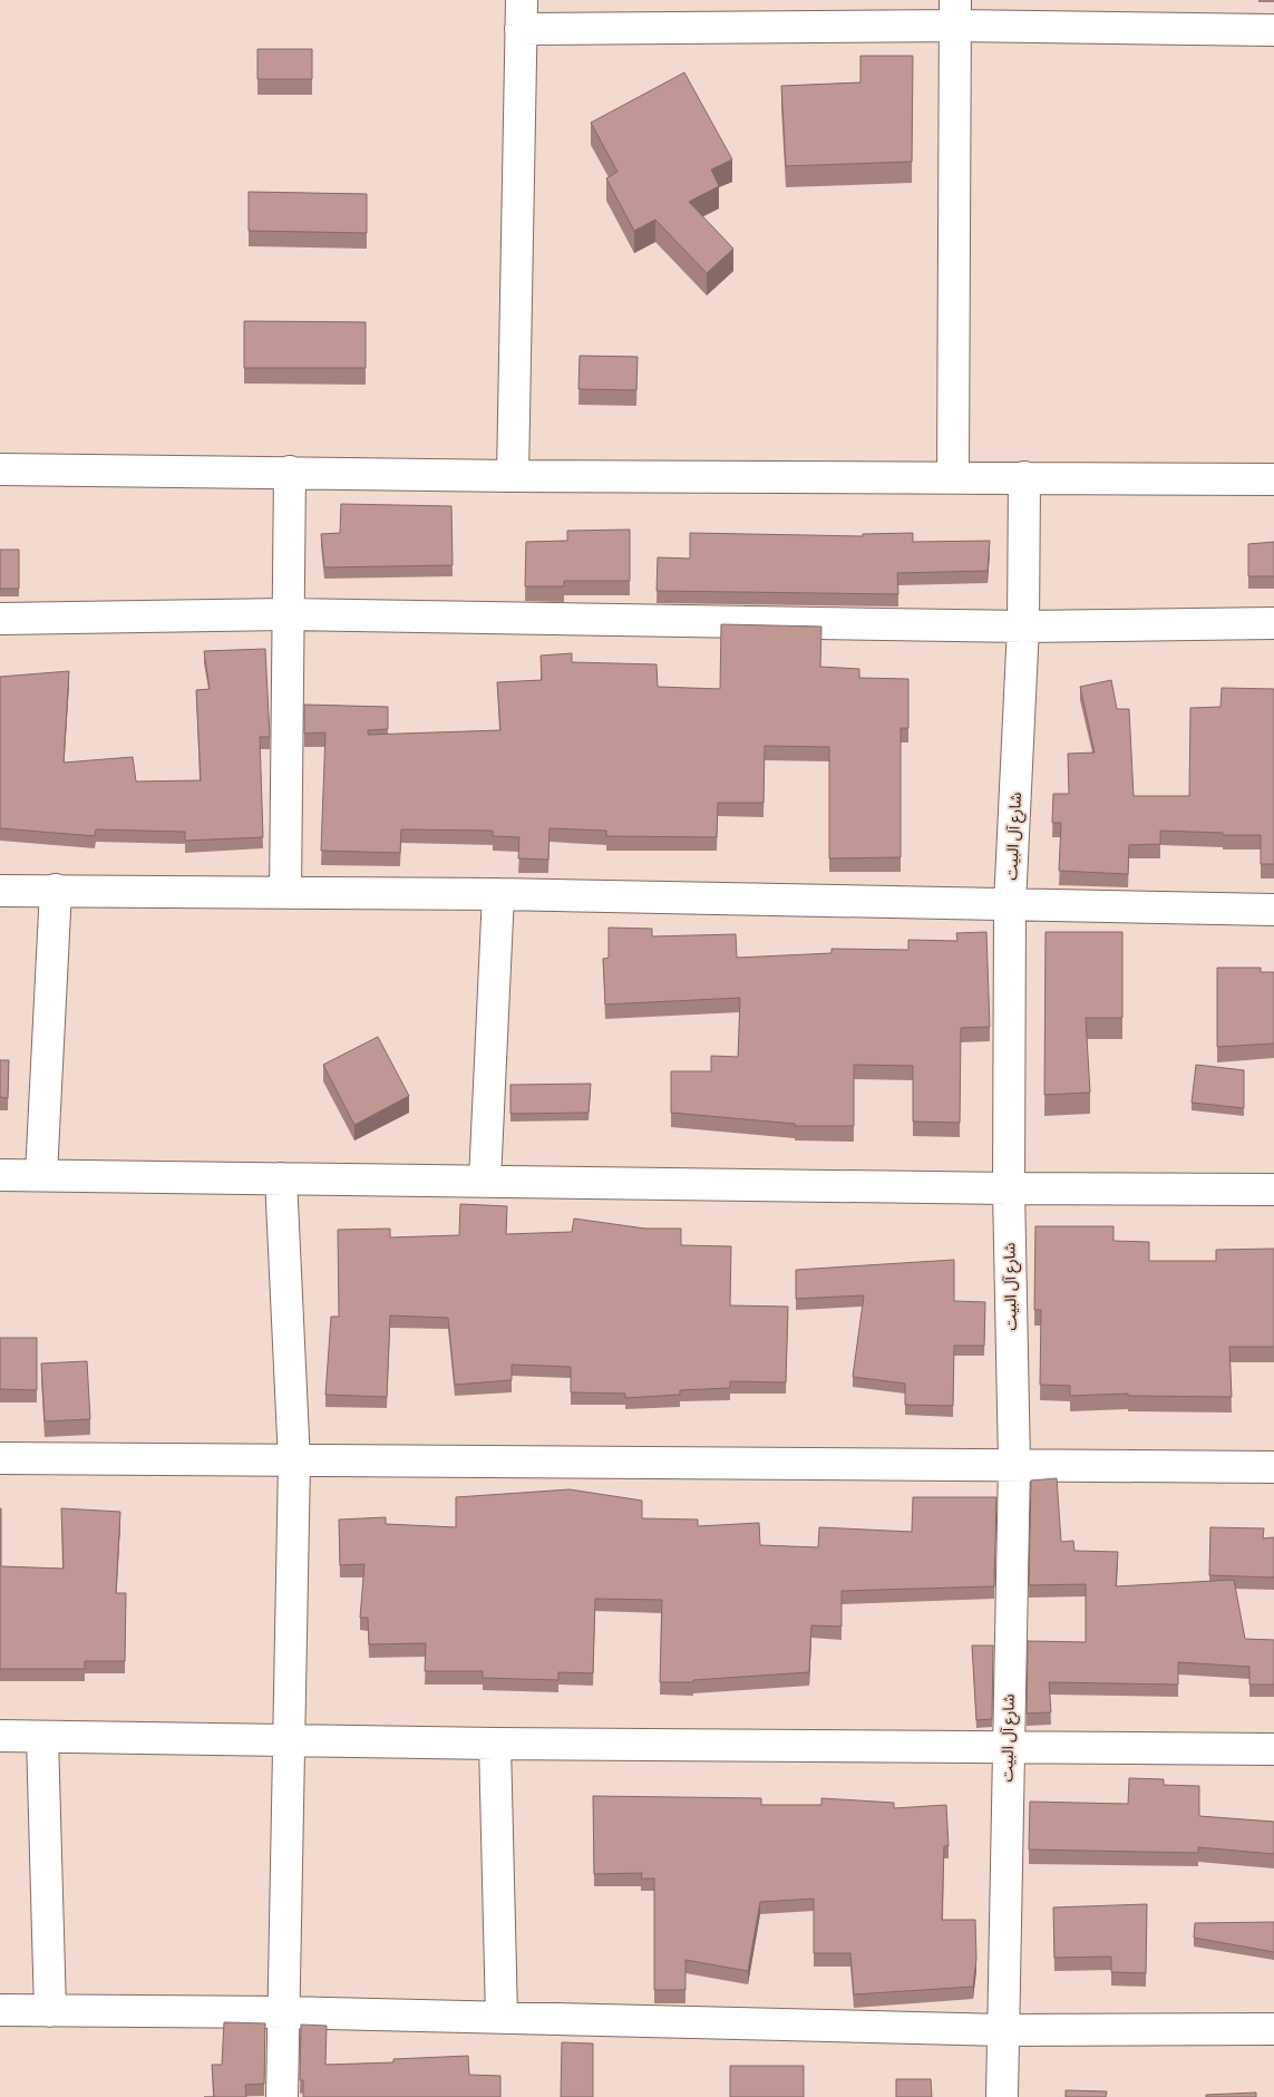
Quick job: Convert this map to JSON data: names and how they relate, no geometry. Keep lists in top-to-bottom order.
{
  "streets": {
    "street": ["شارع آل البيت"]
  }
}
